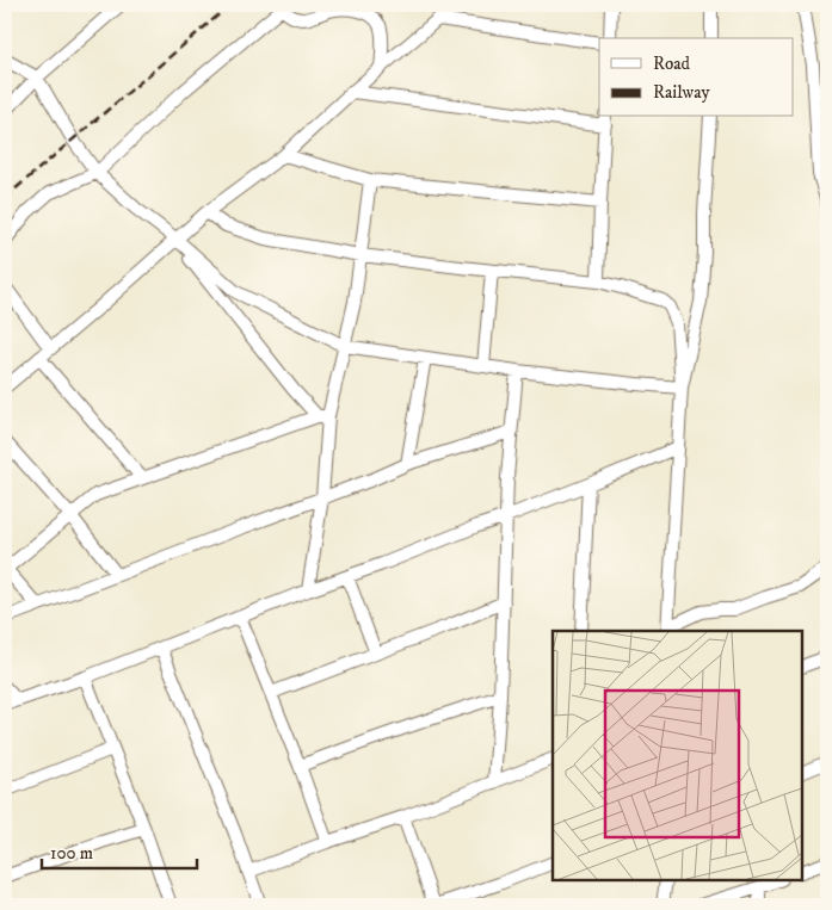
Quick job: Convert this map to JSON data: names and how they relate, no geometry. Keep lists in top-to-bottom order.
{
  "legend": ["Road", "Railway"],
  "scale_bar": "100 m"
}
